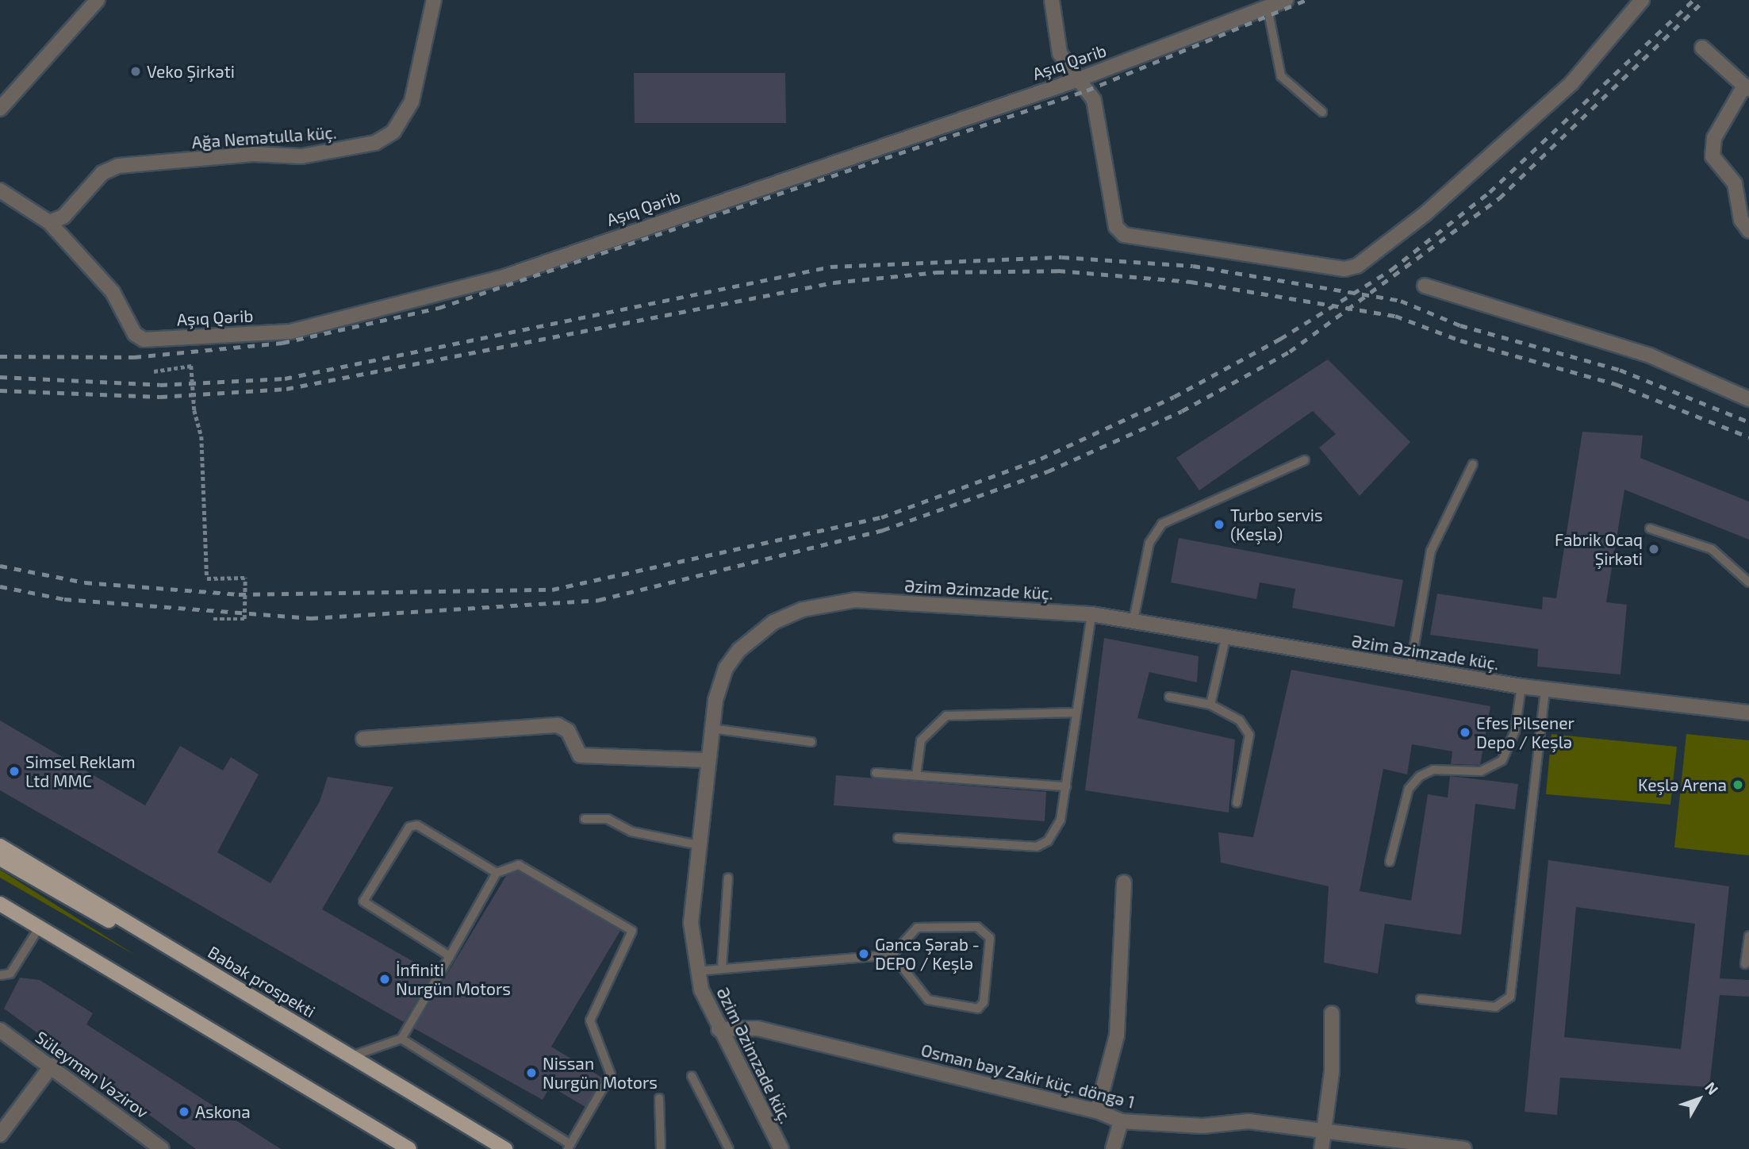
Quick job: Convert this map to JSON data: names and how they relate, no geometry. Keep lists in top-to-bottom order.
{
  "streets": {
    "main road": ["Babək prospekti"],
    "street": [
      "Aşıq Qərib",
      "Ağa Nemətulla küç.",
      "Əzim Əzimzade küç.",
      "Süleyman Vəzirov",
      "Osman bəy Zakir küç. döngə 1"
    ]
  },
  "crossings": [
    ["Aşıq Qərib", "Ağa Nemətulla küç."],
    ["Əzim Əzimzade küç.", "Osman bəy Zakir küç. döngə 1"]
  ],
  "places": [
    "Veko Şirkəti",
    "Turbo servis (Keşlə)",
    "Fabrik Ocaq Şirkəti",
    "Efes Pilsener Depo / Keşlə",
    "Simsel Reklam Ltd MMC",
    "Keşlə Arena",
    "Gəncə Şərab - DEPO / Keşlə",
    "İnfiniti Nurgün Motors",
    "Nissan Nurgün Motors",
    "Askona"
  ],
  "north": "top right"
}
